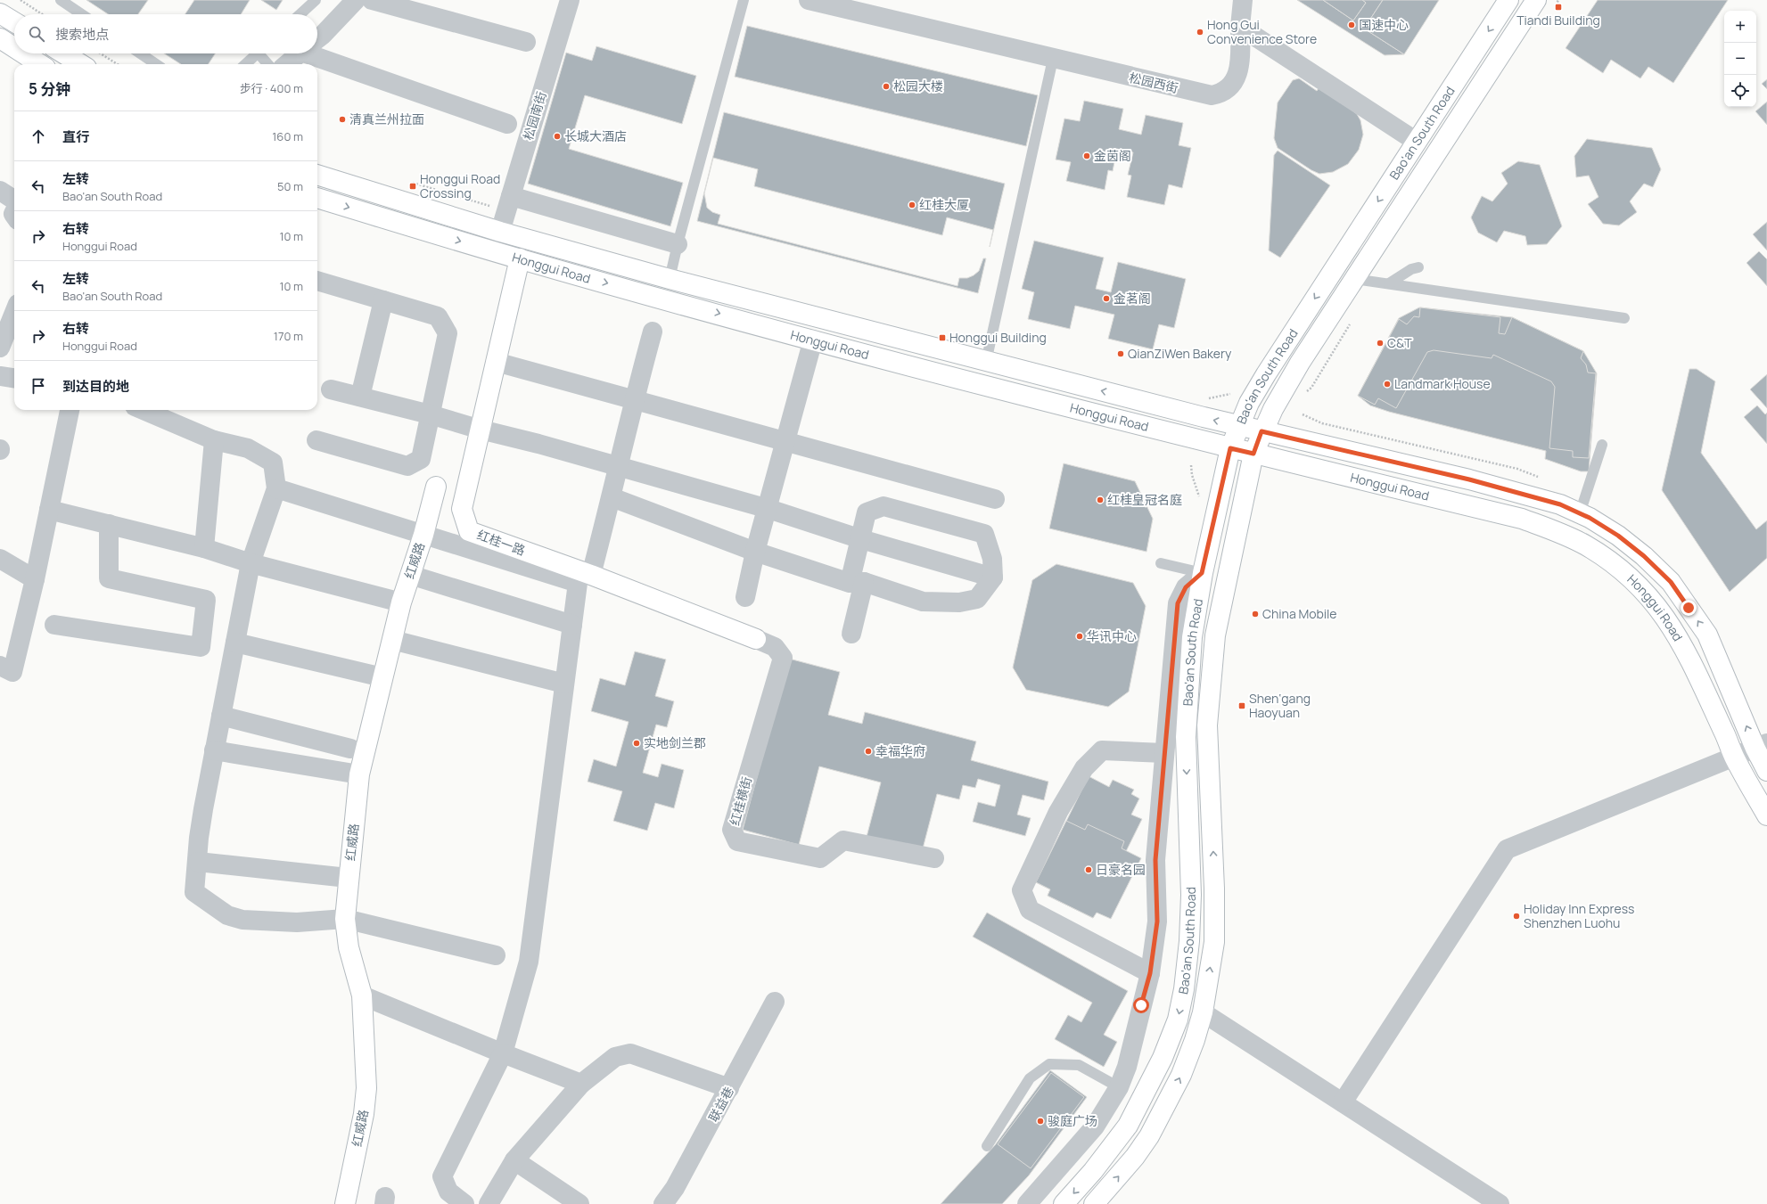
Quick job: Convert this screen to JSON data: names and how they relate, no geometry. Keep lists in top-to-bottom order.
{
  "streets": {
    "street": [
      "松园西街",
      "松园南街",
      "Bao'an South Road",
      "Honggui Road",
      "红桂一路",
      "红威路",
      "红桂横街",
      "联益巷"
    ]
  },
  "crossings": [
    ["松园南街", "Honggui Road"],
    ["Bao'an South Road", "Honggui Road"],
    ["Honggui Road", "红桂一路"],
    ["红桂一路", "红桂横街"]
  ],
  "places": {
    "transit": [
      "Tiandi Building",
      "Honggui Road Crossing",
      "Honggui Building",
      "Shen‘gang Haoyuan"
    ],
    "other": [
      "国速中心",
      "Hong Gui Convenience Store",
      "松园大楼",
      "清真兰州拉面",
      "长城大酒店",
      "金茵阁",
      "红桂大厦",
      "金茗阁",
      "C&T",
      "QianZiWen Bakery",
      "Landmark House",
      "红桂皇冠名庭",
      "China Mobile",
      "华讯中心",
      "实地剑兰郡",
      "幸福华府",
      "日豪名园",
      "Holiday Inn Express Shenzhen Luohu",
      "骏庭广场"
    ]
  },
  "page": {
    "map_buttons": ["+", "−"],
    "search": "搜索地点",
    "heading": ["5 分钟", "步行 · 400 m"],
    "list": [
      ["直行", "160 m"],
      ["左转", "Bao'an South Road", "50 m"],
      ["右转", "Honggui Road", "10 m"],
      ["左转", "Bao'an South Road", "10 m"],
      ["右转", "Honggui Road", "170 m"],
      "到达目的地"
    ]
  }
}
